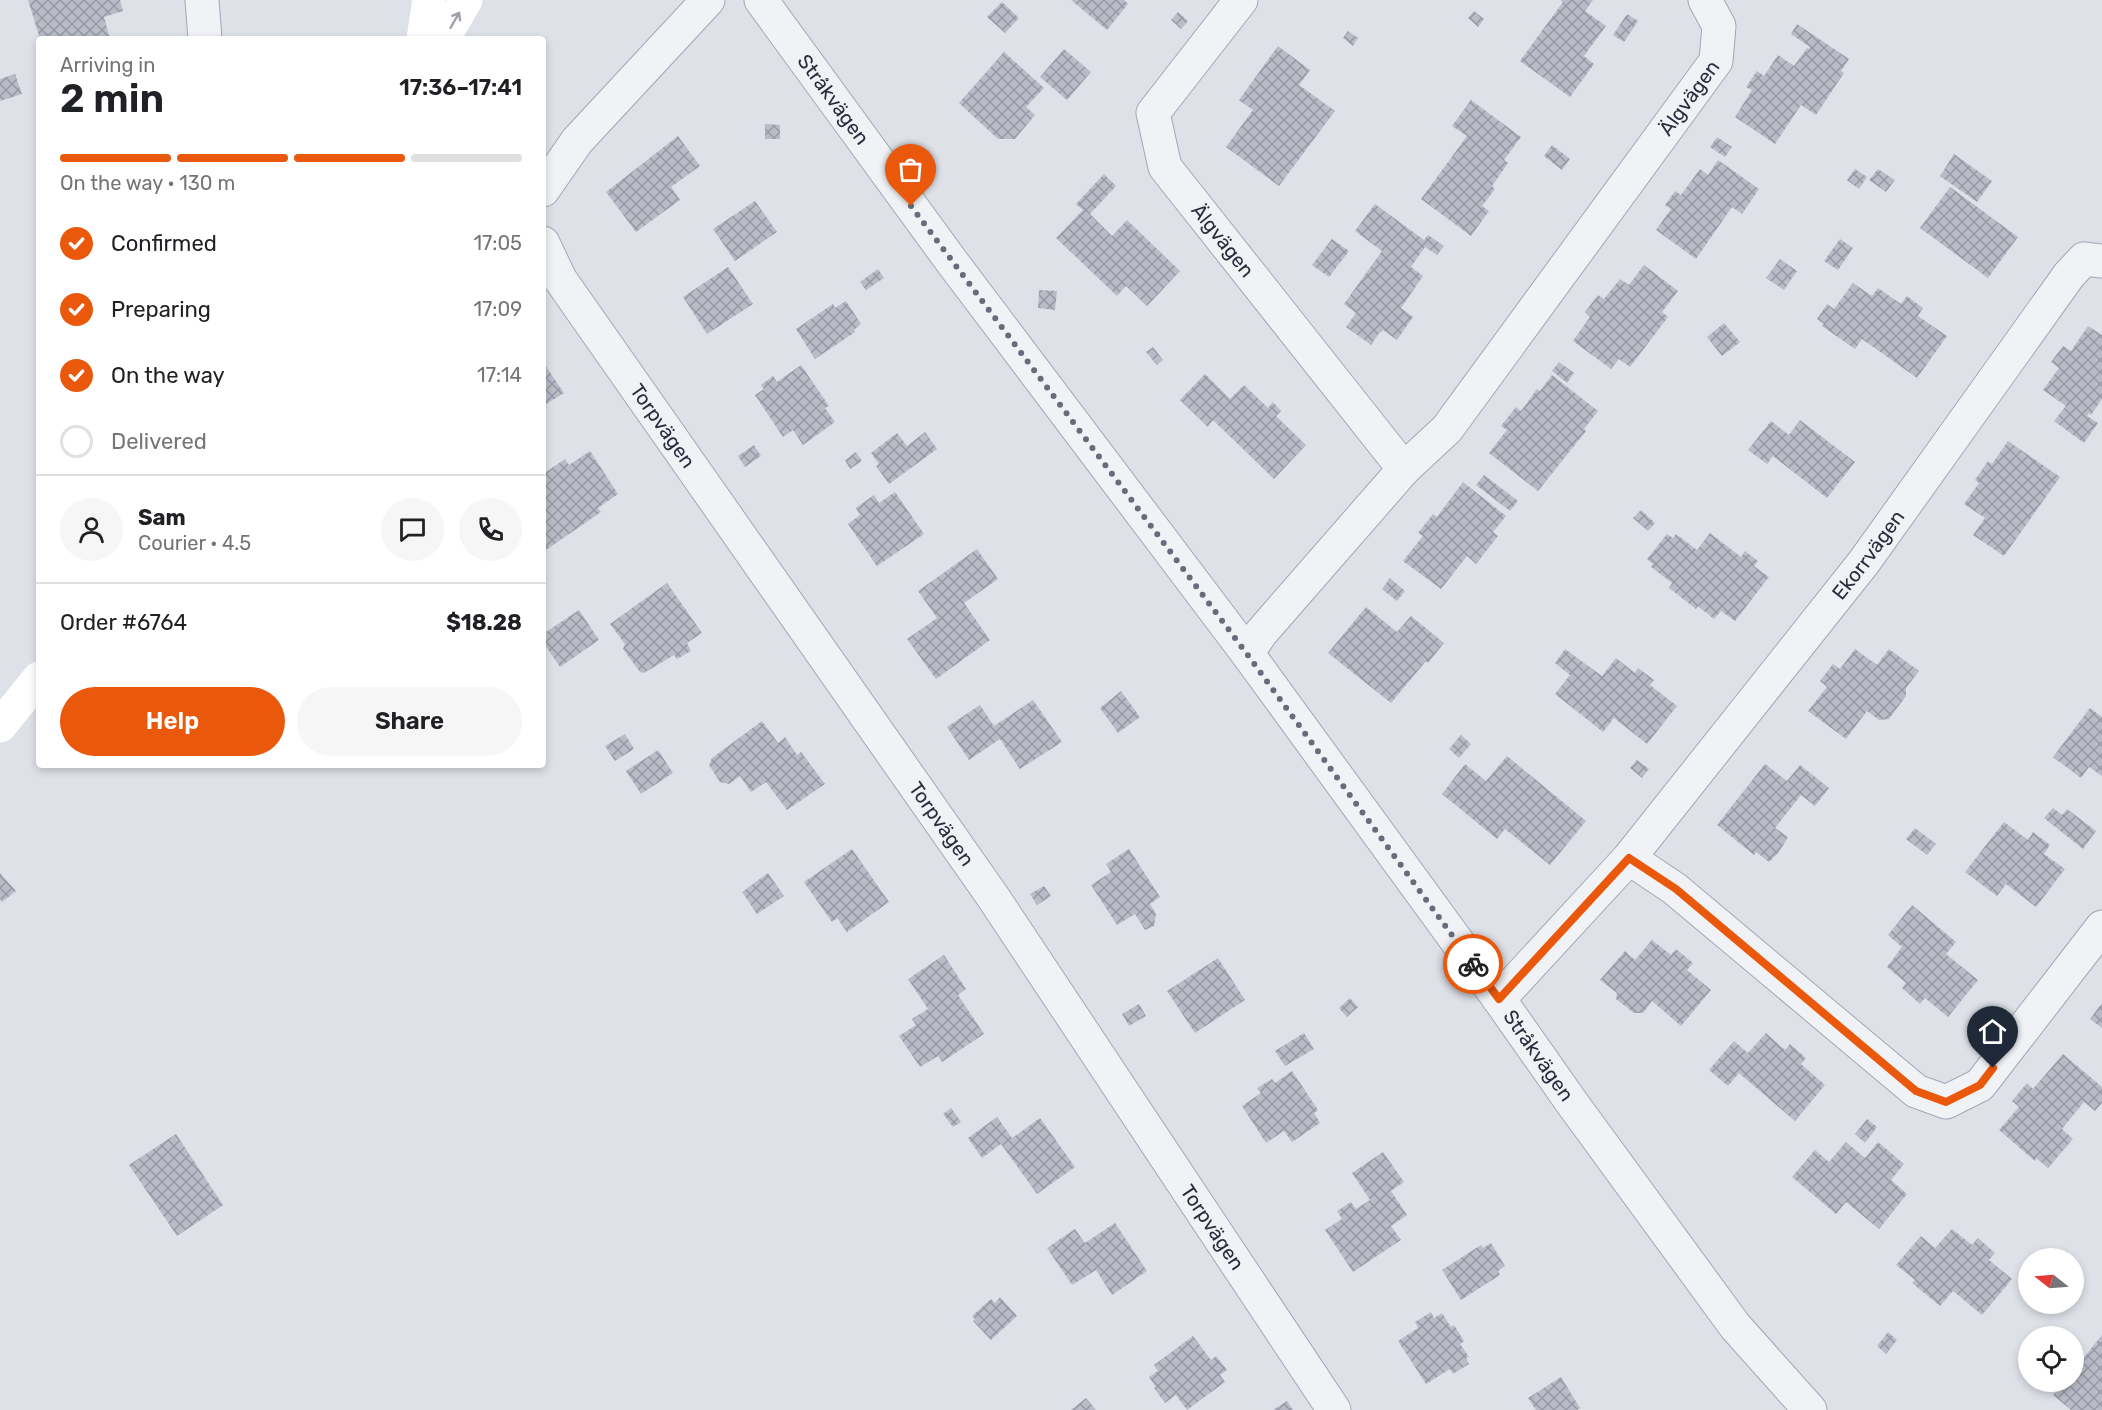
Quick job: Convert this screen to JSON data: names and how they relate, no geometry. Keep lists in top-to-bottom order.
{
  "streets": {
    "street": [
      "Älgvägen",
      "Stråkvägen",
      "Torpvägen",
      "Ekorrvägen"
    ]
  },
  "crossings": [
    ["Älgvägen", "Stråkvägen"],
    ["Stråkvägen", "Ekorrvägen"]
  ],
  "north": "left",
  "page": {
    "heading": ["2 min", "Arriving in", "17:36–17:41"],
    "panel": [
      "Sam",
      "Courier · 4.5",
      "Order #6764",
      "$18.28"
    ],
    "bar": "On the way · 130 m",
    "list": [
      ["Confirmed", "17:05"],
      ["Preparing", "17:09"],
      ["On the way", "17:14"],
      "Delivered"
    ],
    "buttons": ["Help", "Share"]
  }
}
